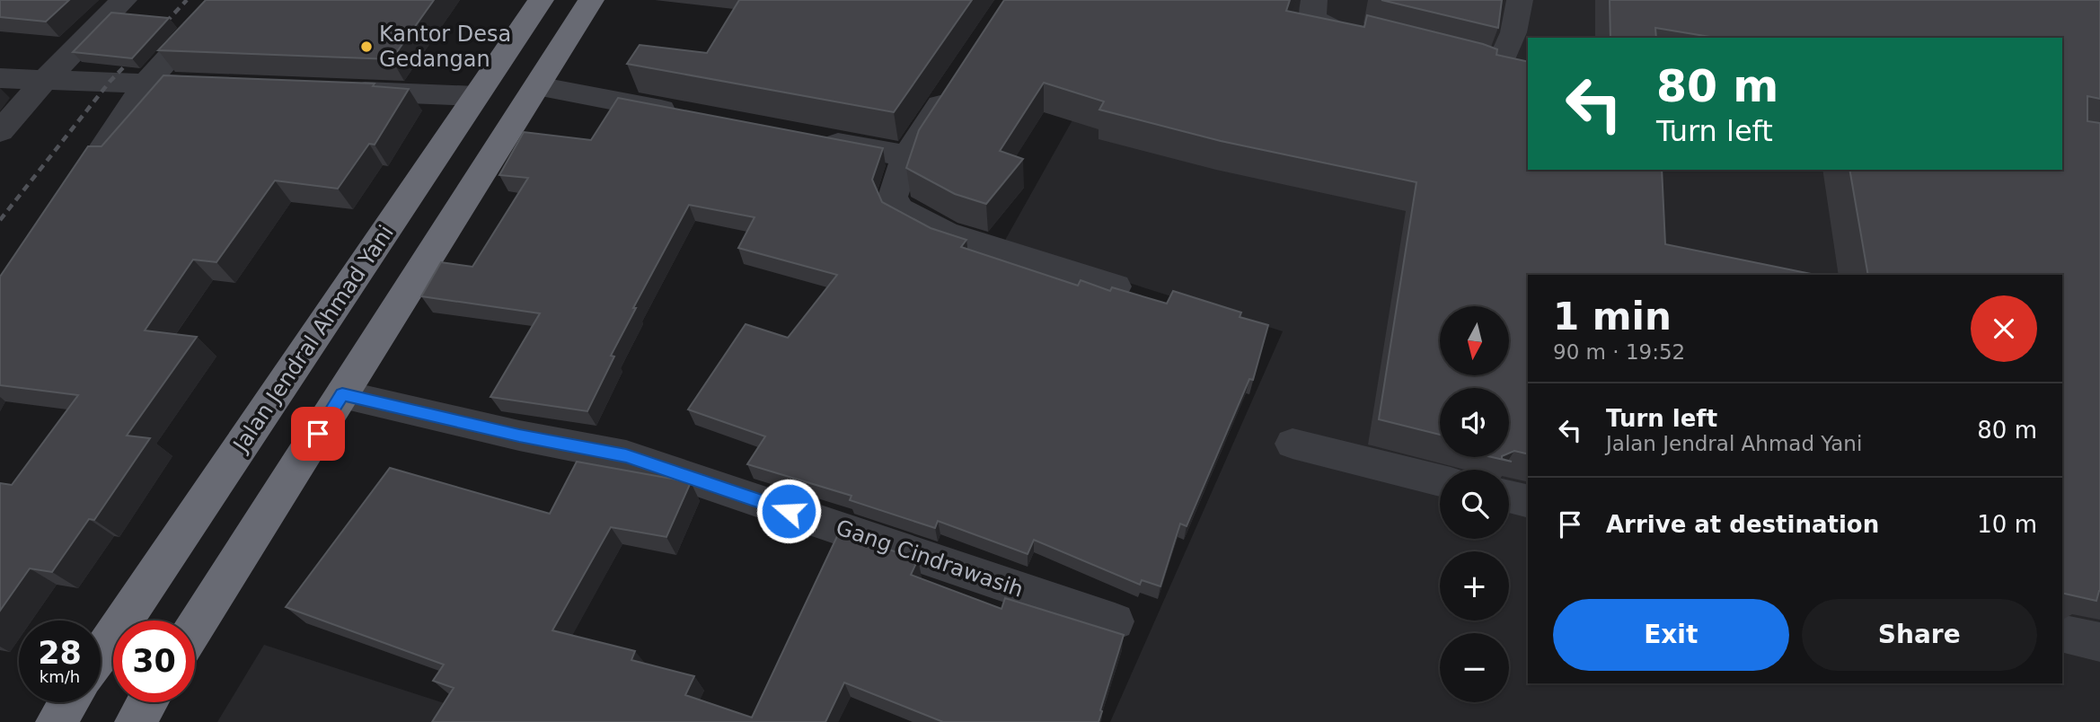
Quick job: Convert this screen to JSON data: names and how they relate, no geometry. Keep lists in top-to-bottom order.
{
  "streets": {
    "highway": ["Jalan Jendral Ahmad Yani"],
    "street": ["Gang Cindrawasih"]
  },
  "places": ["Kantor Desa Gedangan"],
  "north": "bottom",
  "page": {
    "turn": ["80 m", "Turn left"],
    "heading": ["1 min", "90 m · 19:52"],
    "map_buttons": ["+", "−"],
    "list": [
      {
        "name": "Turn left",
        "note": "Jalan Jendral Ahmad Yani",
        "value": "80 m"
      },
      {
        "name": "Arrive at destination",
        "value": "10 m"
      }
    ],
    "buttons": ["Exit", "Share"],
    "speed": "28 km/h",
    "limit": "30"
  }
}
